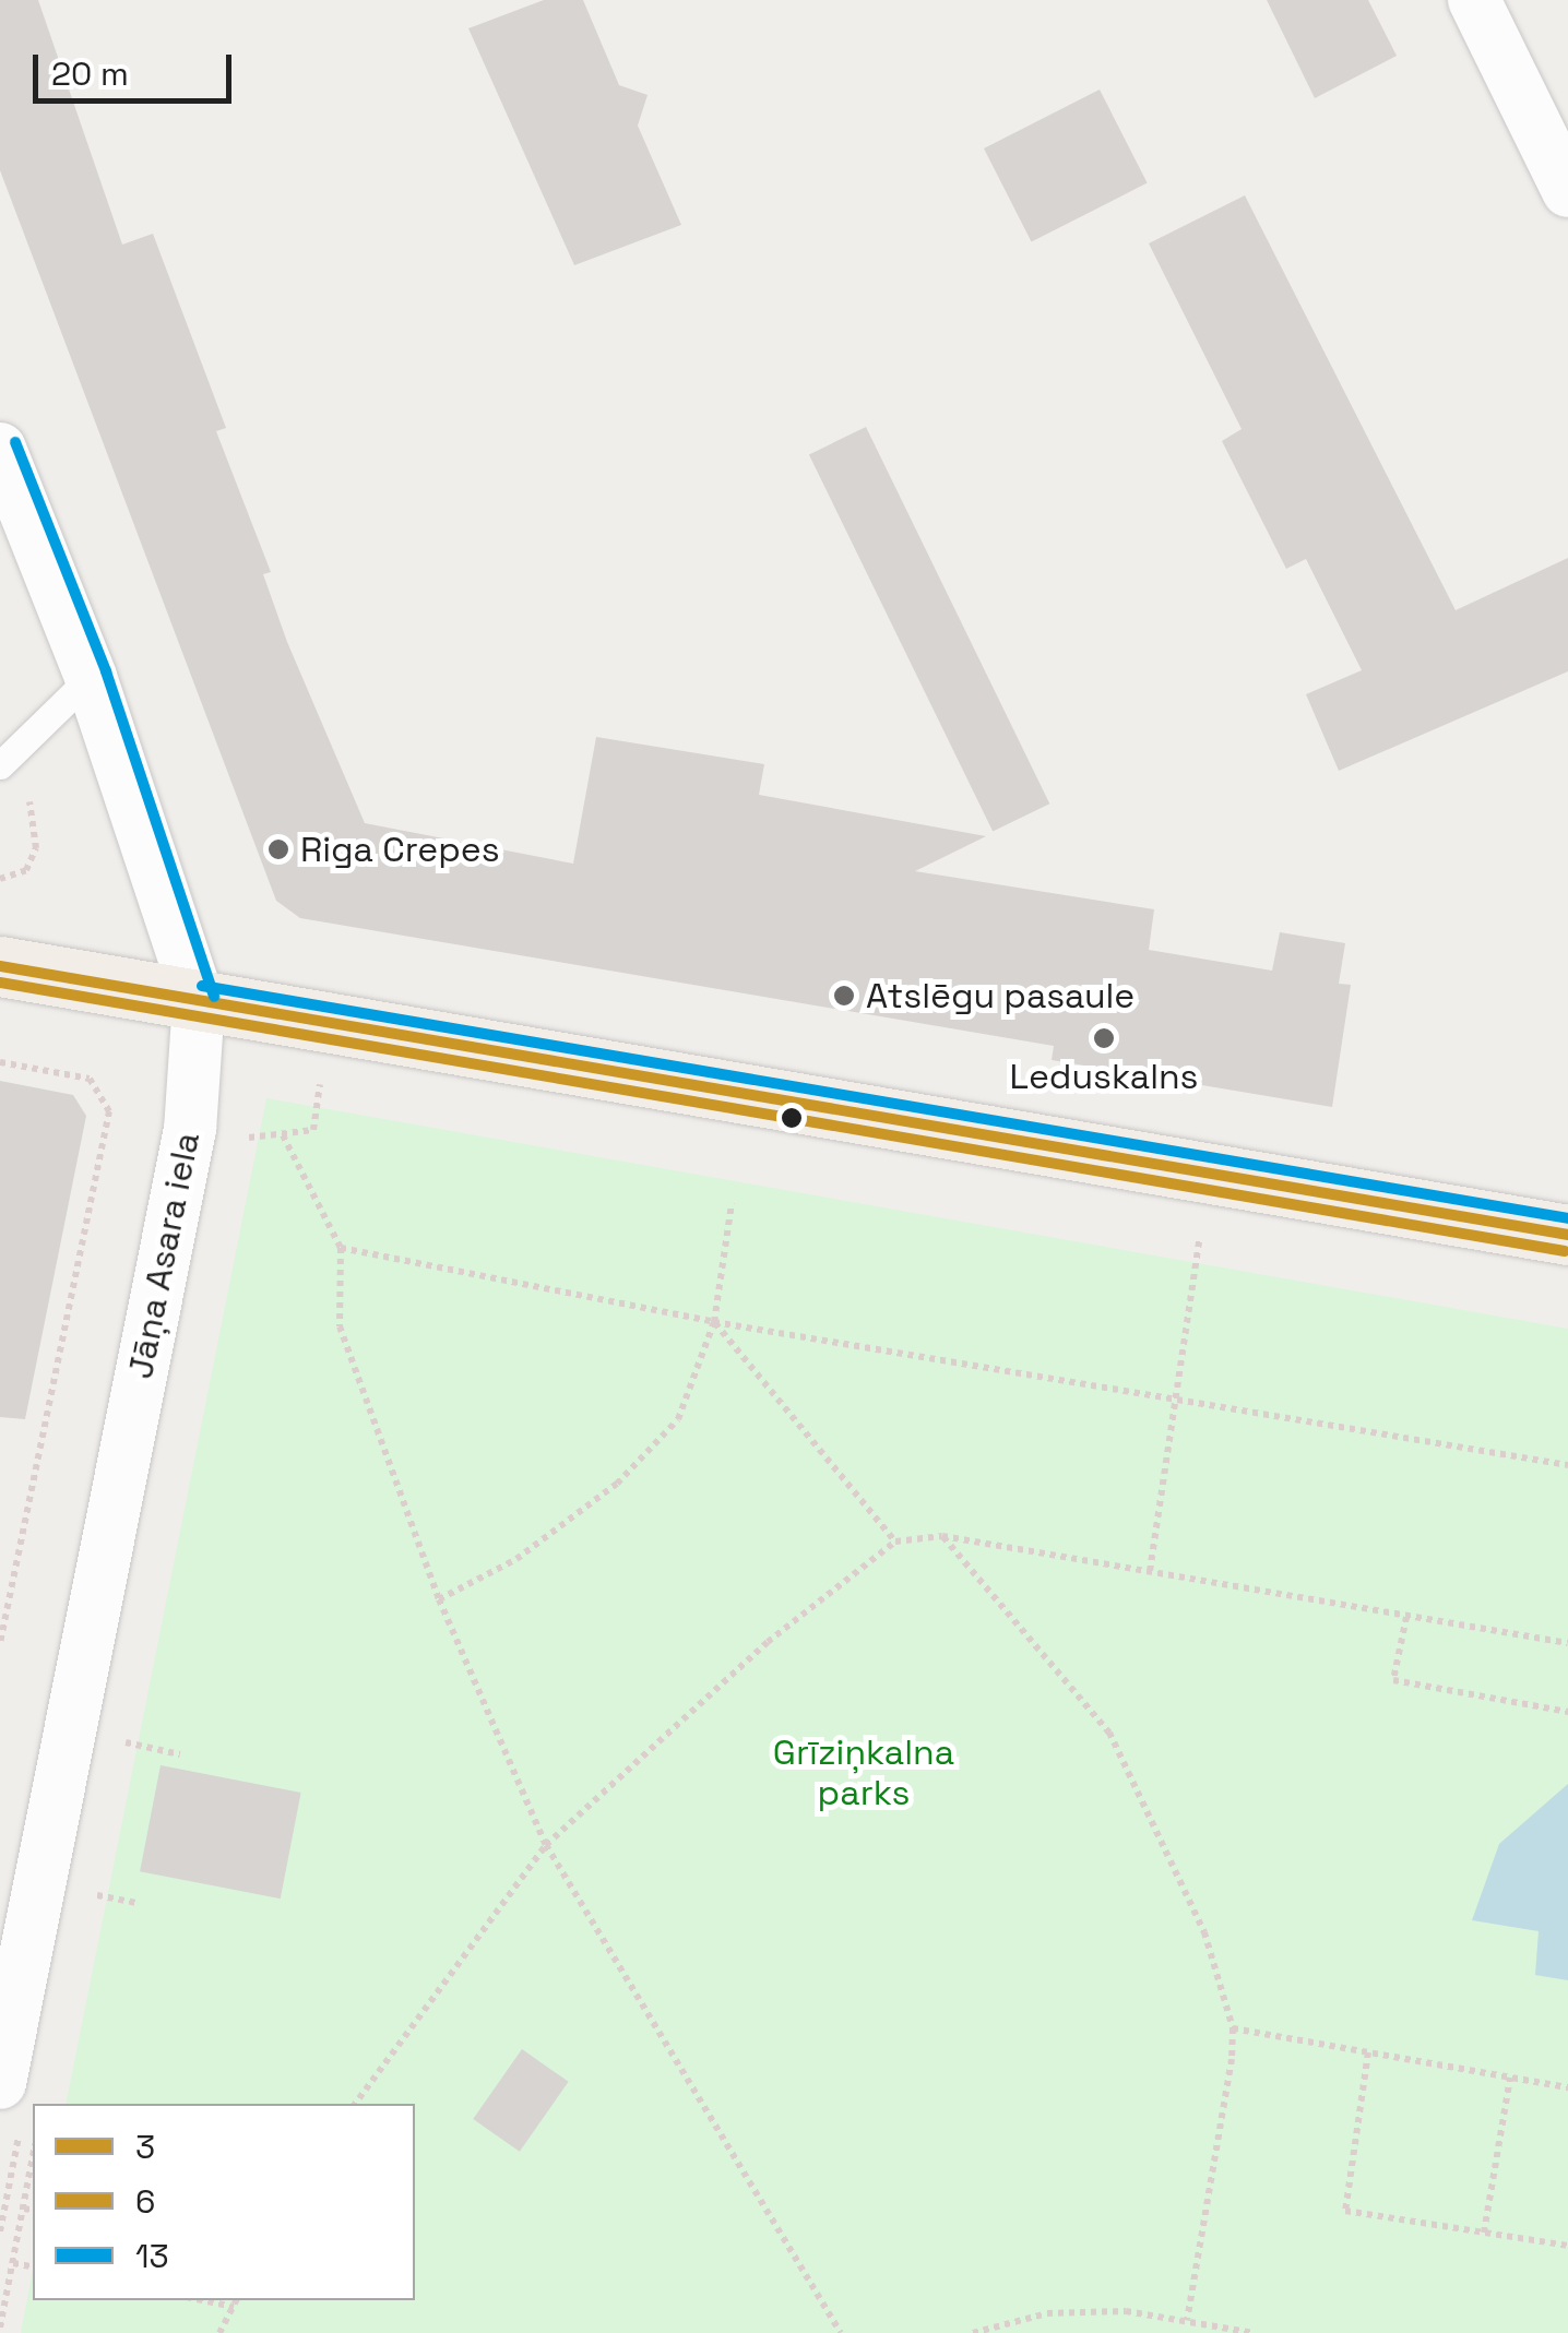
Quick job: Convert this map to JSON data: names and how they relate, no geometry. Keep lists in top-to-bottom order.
{
  "streets": {
    "street": ["Jāņa Asara iela"]
  },
  "parks": ["Grīziņkalna parks"],
  "places": ["Riga Crepes", "Atslēgu pasaule", "Leduskalns"],
  "lines": ["transit line 13", "transit line 3", "transit line 6"],
  "legend": ["3", "6", "13"],
  "scale_bar": "20 m"
}
